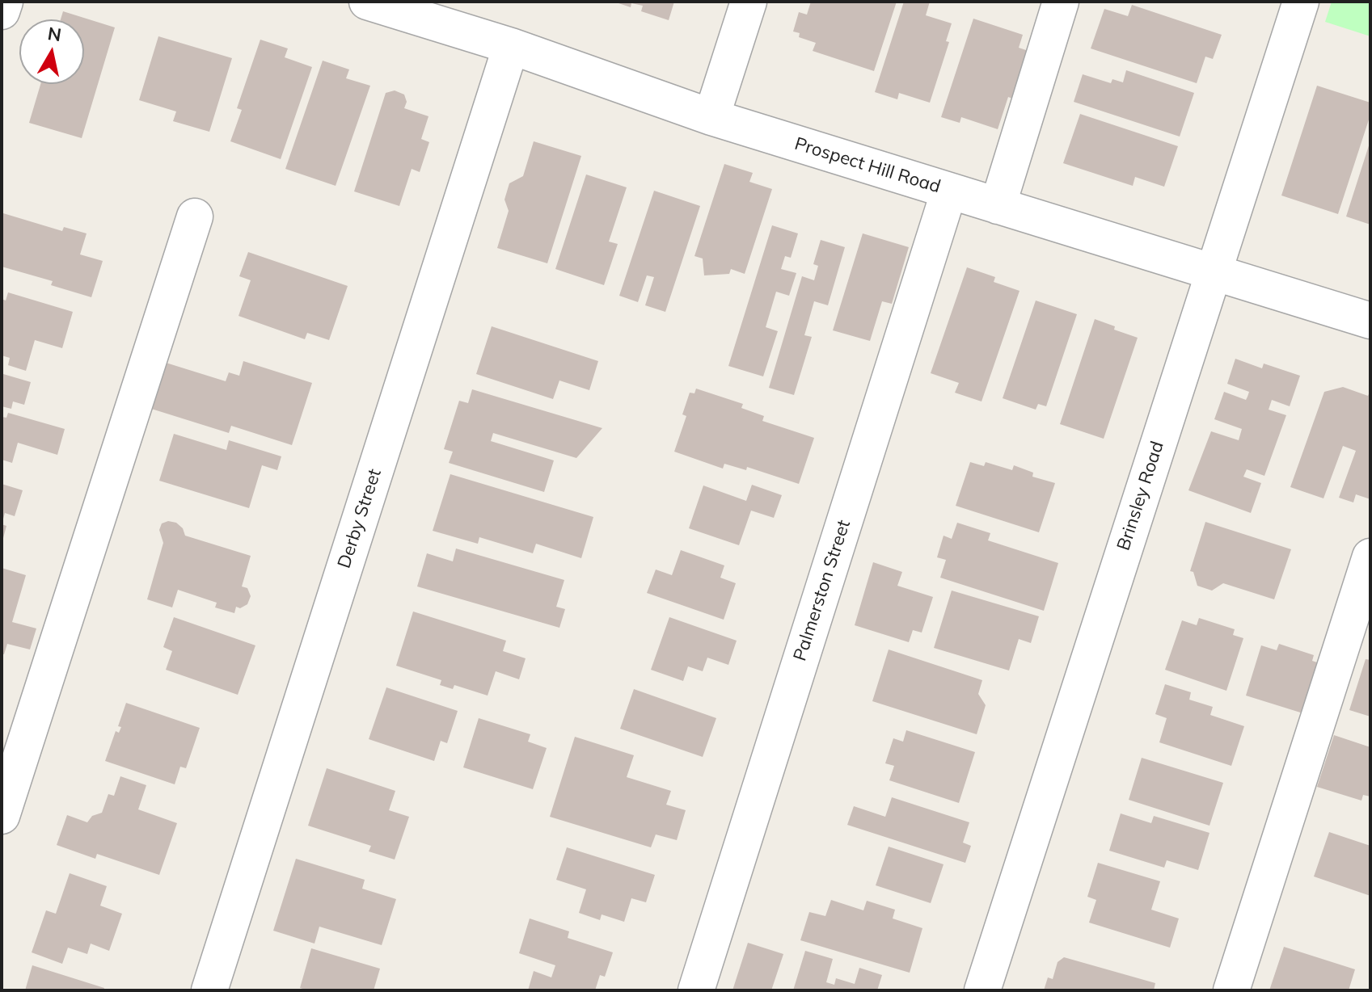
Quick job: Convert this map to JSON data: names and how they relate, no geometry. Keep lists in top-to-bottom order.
{
  "streets": {
    "street": [
      "Prospect Hill Road",
      "Brinsley Road",
      "Derby Street",
      "Palmerston Street"
    ]
  },
  "crossings": [
    ["Prospect Hill Road", "Brinsley Road"],
    ["Prospect Hill Road", "Derby Street"],
    ["Prospect Hill Road", "Palmerston Street"]
  ],
  "north": "top"
}
